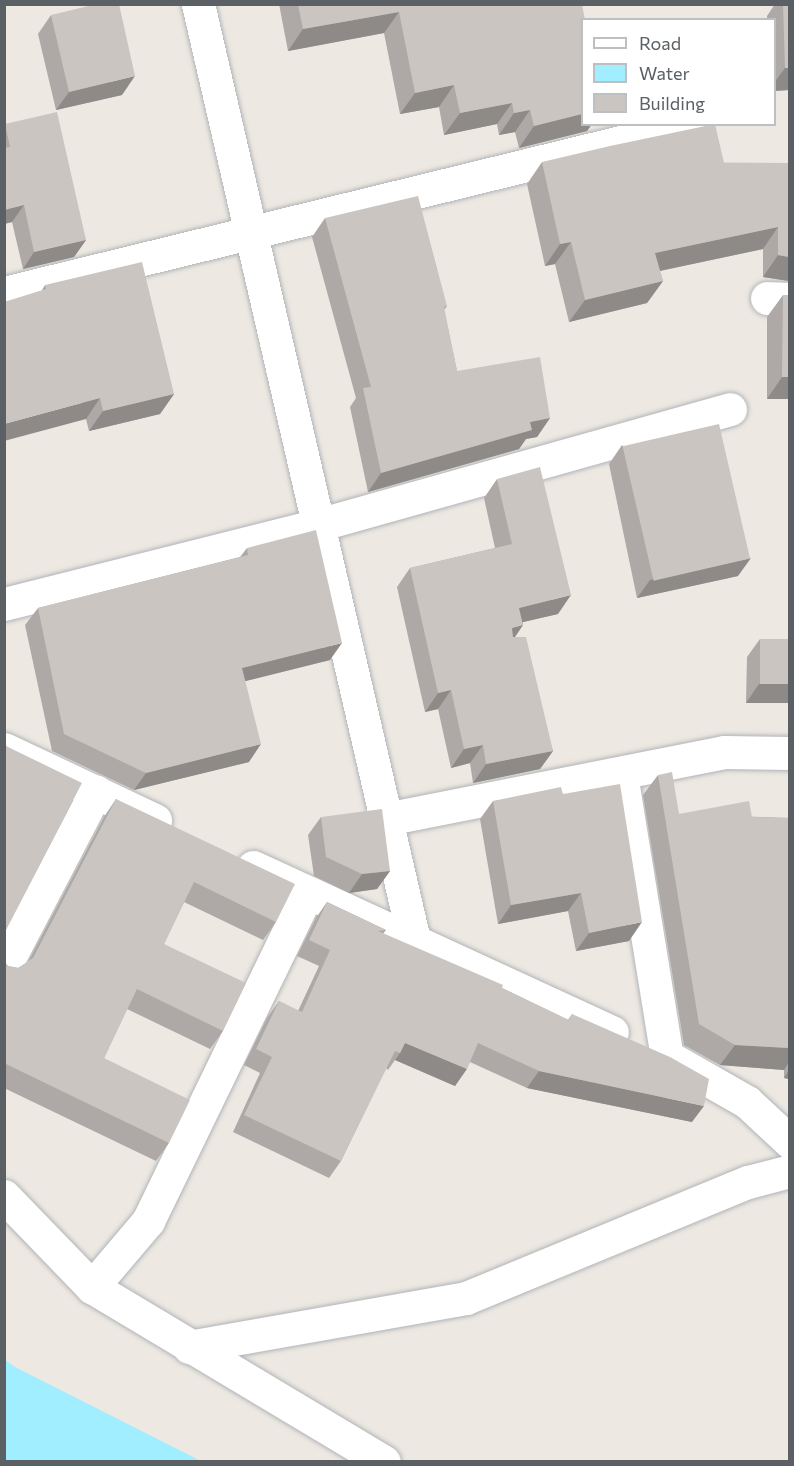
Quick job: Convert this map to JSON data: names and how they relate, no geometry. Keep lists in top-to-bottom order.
{
  "legend": ["Road", "Water", "Building"]
}
